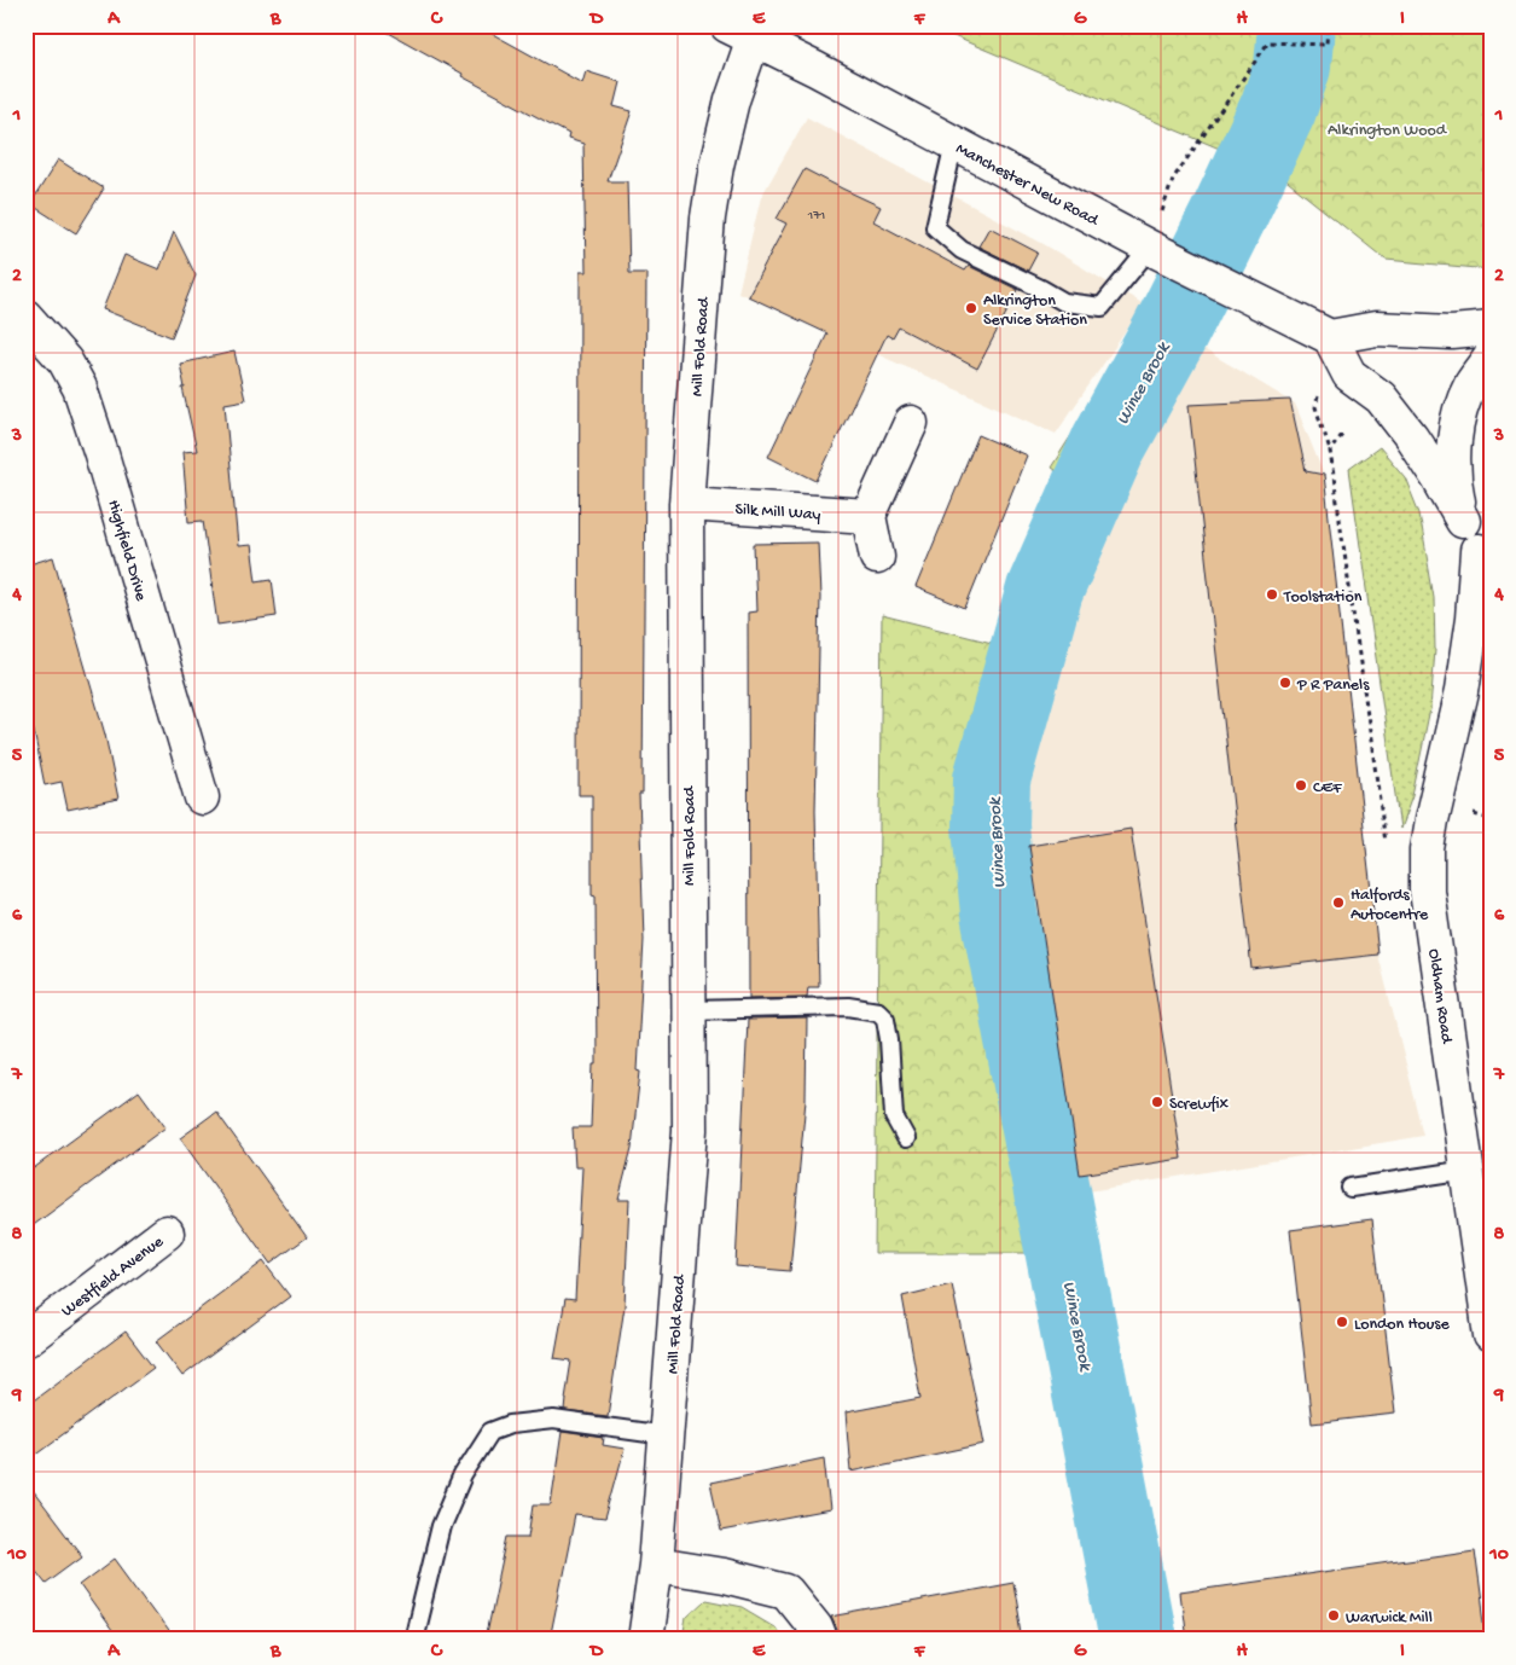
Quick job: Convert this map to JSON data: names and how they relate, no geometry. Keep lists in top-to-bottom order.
{
  "streets": {
    "street": [
      "Manchester New Road",
      "Mill Fold Road",
      "Silk Mill Way",
      "Highfield Drive",
      "Oldham Road",
      "Westfield Avenue"
    ]
  },
  "crossings": [
    ["Manchester New Road", "Mill Fold Road"],
    ["Mill Fold Road", "Silk Mill Way"]
  ],
  "water": ["Wince Brook"],
  "parks": ["Alkrington Wood"],
  "places": [
    "Alkrington Service Station",
    "Toolstation",
    "P R Panels",
    "CEF",
    "Halfords Autocentre",
    "Screwfix",
    "London House",
    "Warwick Mill"
  ],
  "house_numbers": ["171"],
  "grid": {
    "columns": [
      "A",
      "B",
      "C",
      "D",
      "E",
      "F",
      "G",
      "H",
      "I"
    ],
    "rows": [
      "1",
      "2",
      "3",
      "4",
      "5",
      "6",
      "7",
      "8",
      "9",
      "10"
    ]
  }
}
